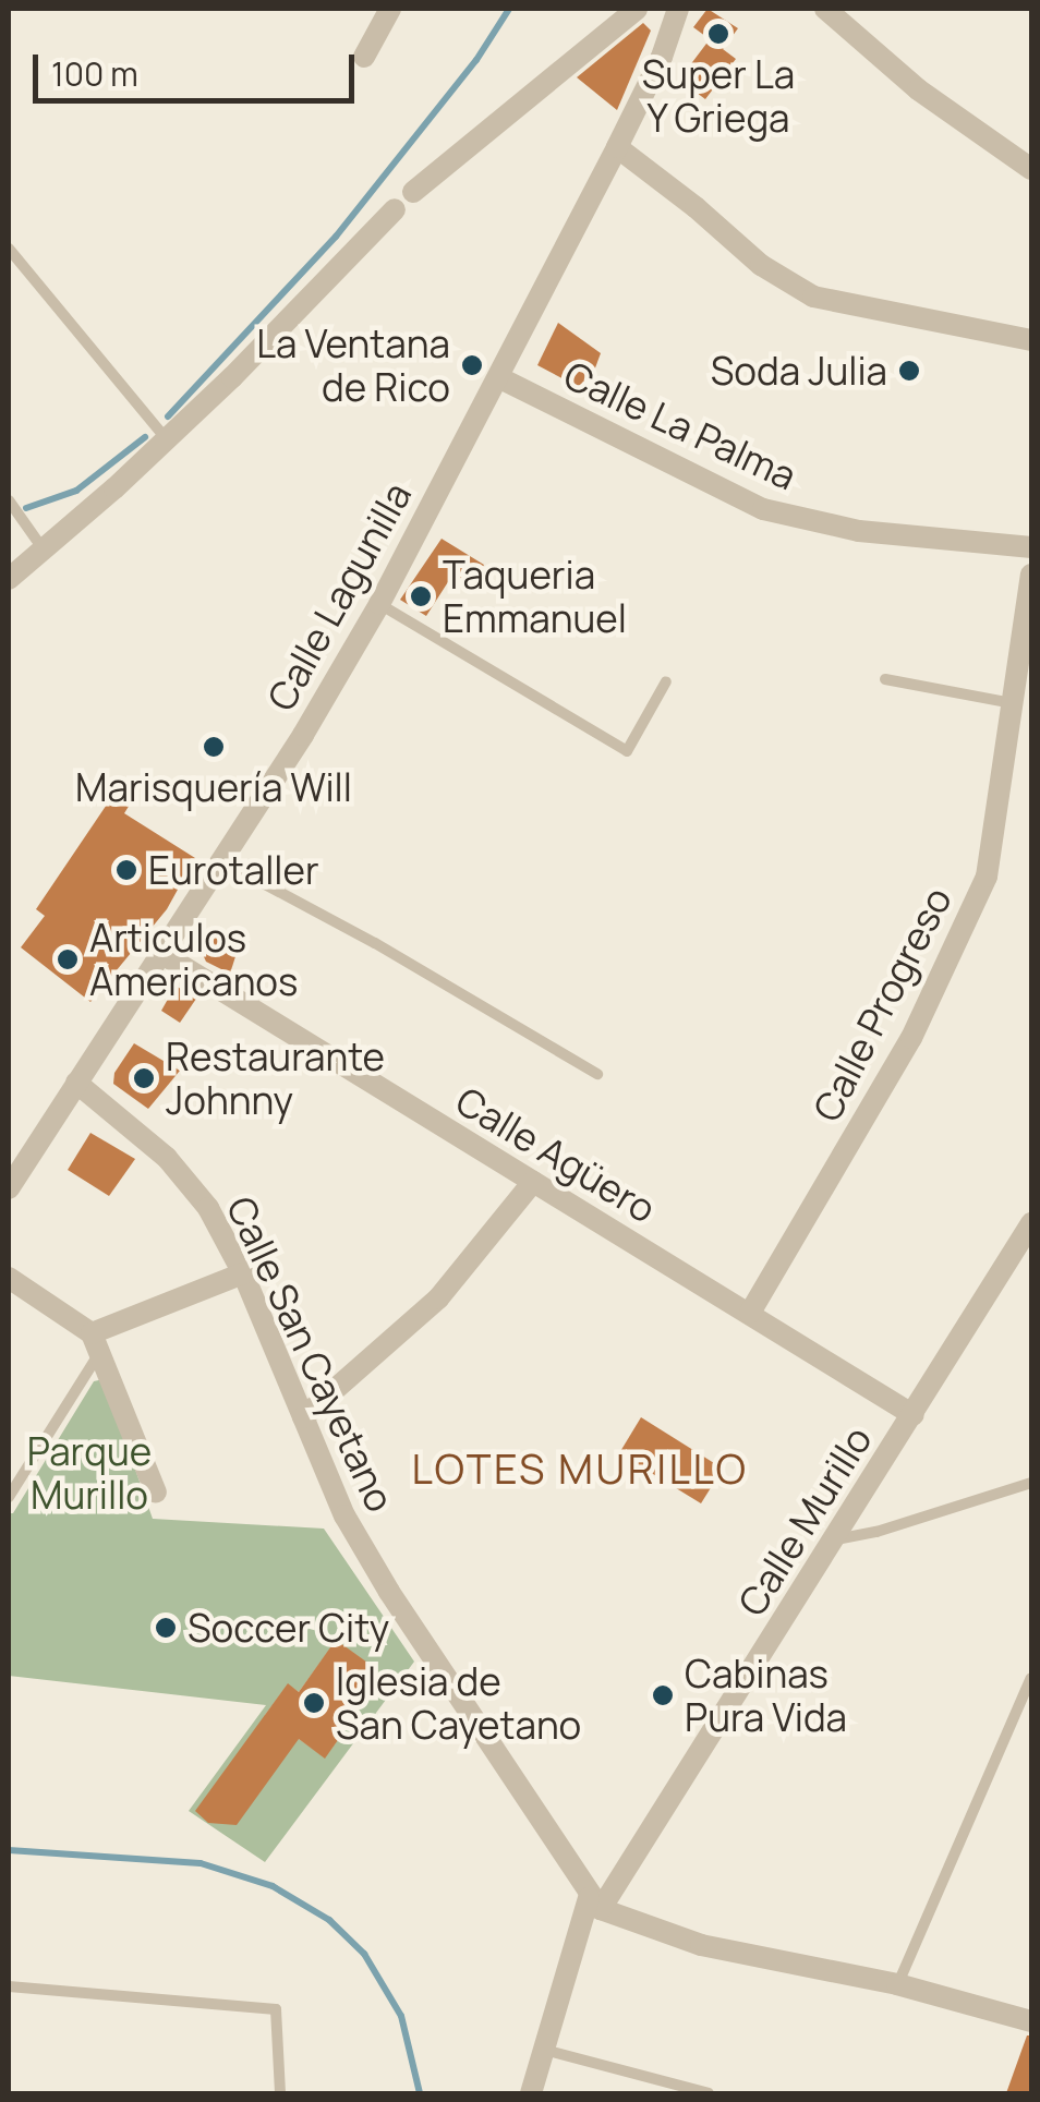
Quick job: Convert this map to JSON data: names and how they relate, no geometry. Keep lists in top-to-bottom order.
{
  "streets": {
    "street": [
      "Calle La Palma",
      "Calle Lagunilla",
      "Calle Progreso",
      "Calle Agüero",
      "Calle San Cayetano",
      "Calle Murillo"
    ]
  },
  "crossings": [
    ["Calle La Palma", "Calle Lagunilla"],
    ["Calle Lagunilla", "Calle Agüero"],
    ["Calle Lagunilla", "Calle San Cayetano"],
    ["Calle Progreso", "Calle Agüero"],
    ["Calle Agüero", "Calle Murillo"],
    ["Calle San Cayetano", "Calle Murillo"]
  ],
  "districts": ["LOTES MURILLO"],
  "parks": ["Parque Murillo"],
  "places": [
    "Super La Y Griega",
    "La Ventana de Rico",
    "Soda Julia",
    "Taqueria Emmanuel",
    "Marisquería Will",
    "Eurotaller",
    "Articulos Americanos",
    "Restaurante Johnny",
    "Soccer City",
    "Cabinas Pura Vida",
    "Iglesia de San Cayetano"
  ],
  "scale_bar": "100 m"
}
